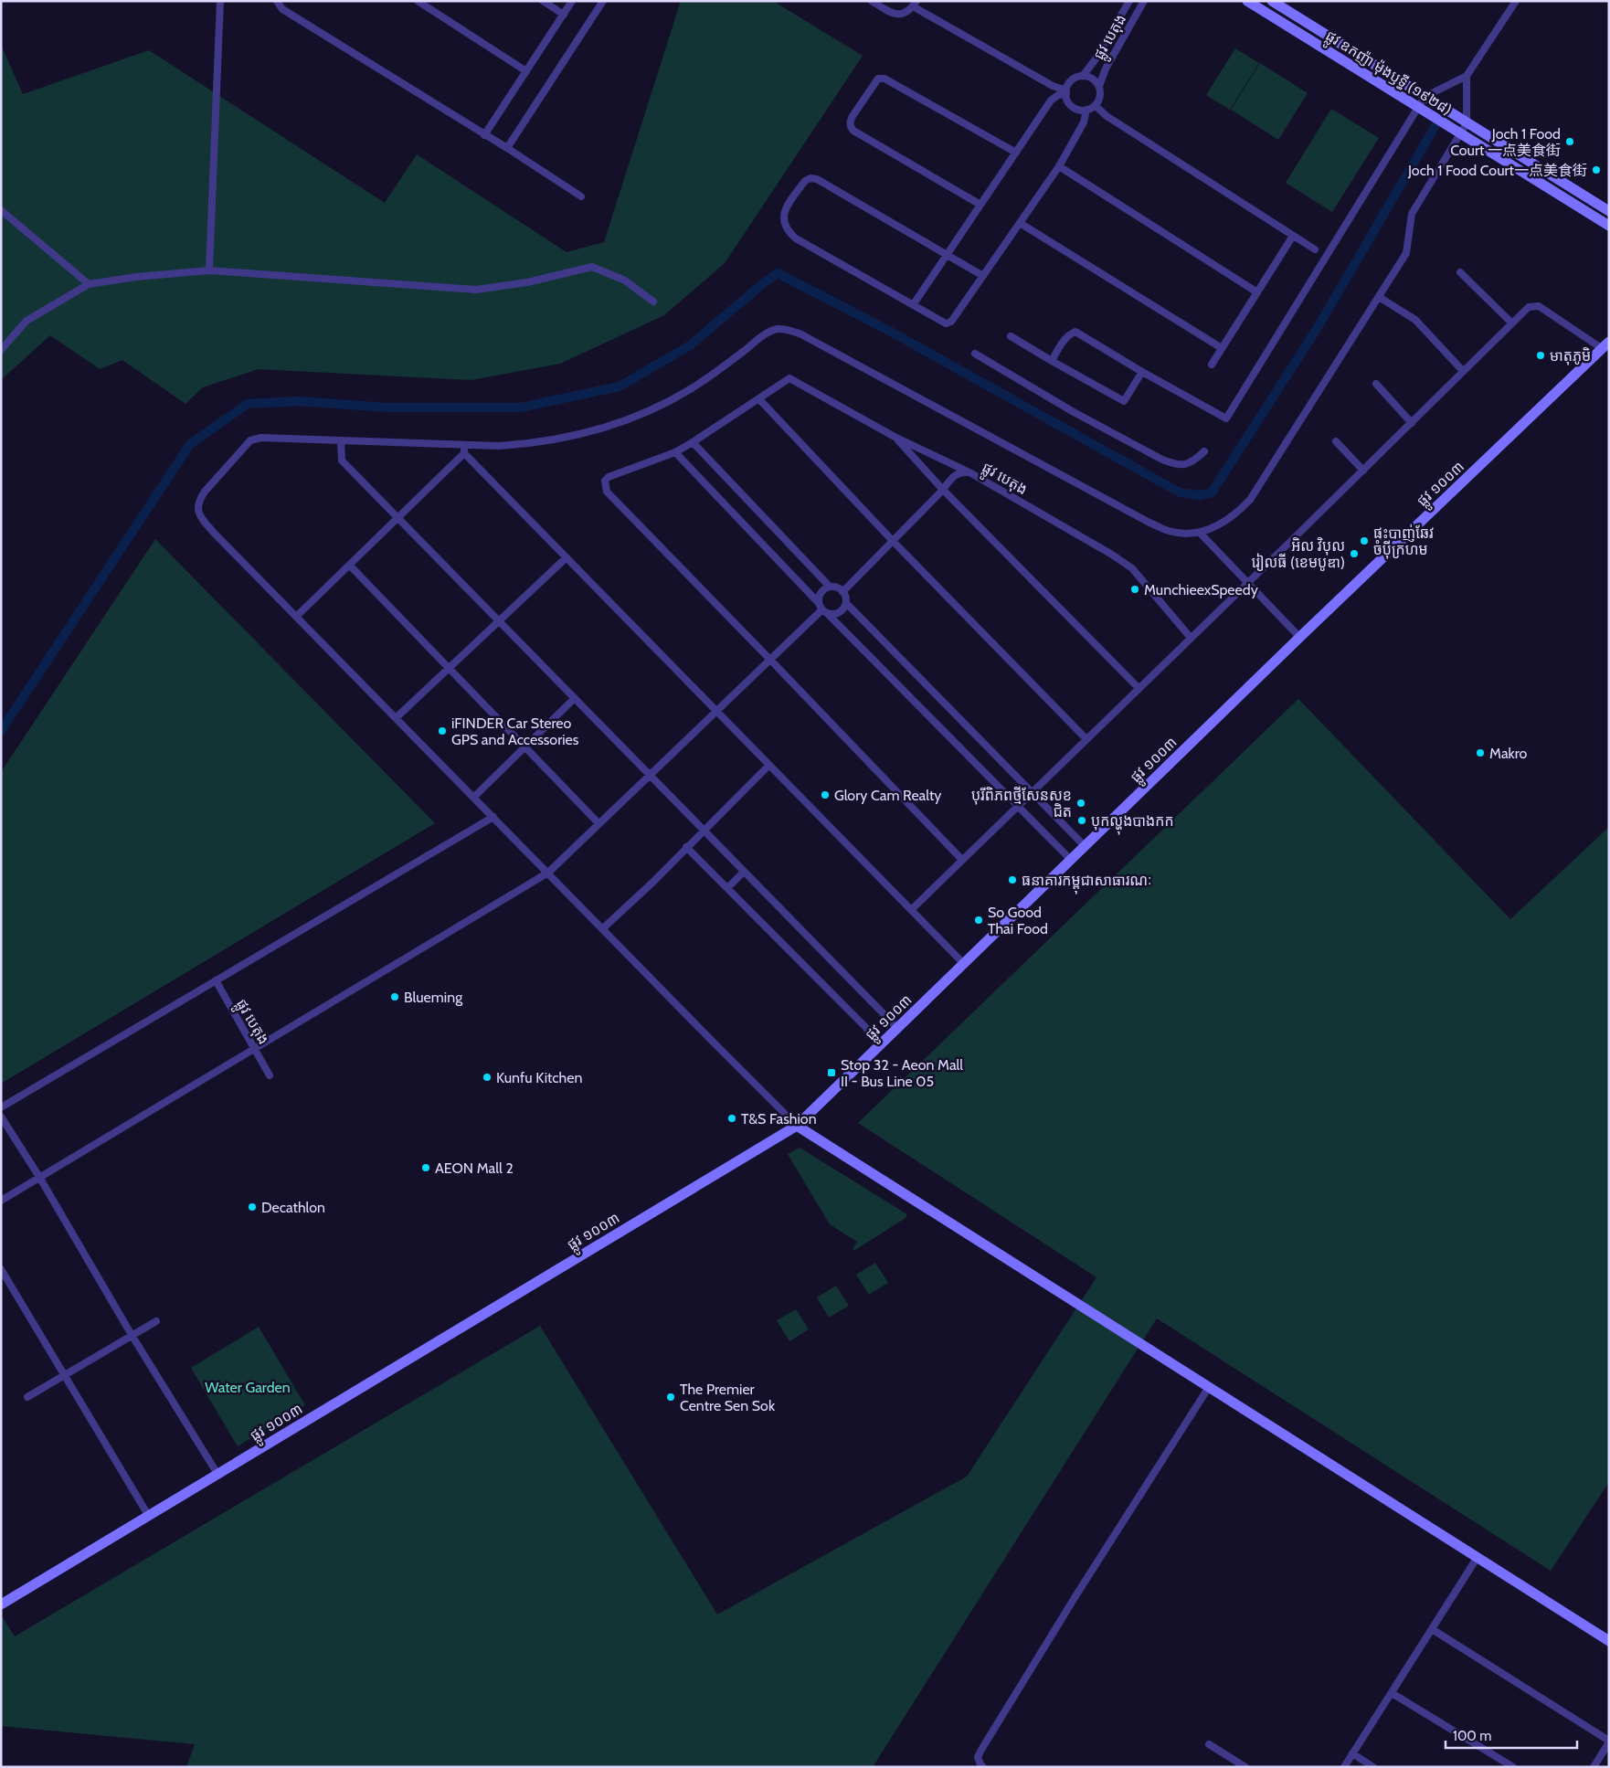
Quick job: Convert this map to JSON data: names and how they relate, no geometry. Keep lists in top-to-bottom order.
{
  "streets": {
    "main road": ["ផ្លូវ ឧកញ៉ា ម៉ុងឫទ្ធី (១៩២៨)", "ផ្លូវ ១០០៣"],
    "street": ["ផ្លូវ បេតុង"]
  },
  "parks": ["Water Garden"],
  "places": {
    "other": [
      "Joch 1 Food Court 一点美食街",
      "Joch 1 Food Court一点美食街",
      "មាតុភូមិ",
      "ផ្ទះបាញ់ឆែវ ចំប៉ីក្រហម",
      "អិល វិបុល រៀលធី (ខេមបូឌា)",
      "MunchieexSpeedy",
      "iFINDER Car Stereo GPS and Accessories",
      "Makro",
      "Glory Cam Realty",
      "បុរីពិភពថ្មីសែនសុខ ជិត",
      "បុកល្ហុងបាងកក",
      "ធនាគារកម្ពុជាសាធារណៈ",
      "So Good Thai Food",
      "Blueming",
      "Kunfu Kitchen",
      "T&S Fashion",
      "AEON Mall 2",
      "Decathlon",
      "The Premier Centre Sen Sok"
    ],
    "transit": ["Stop 32 - Aeon Mall II - Bus Line 05"]
  },
  "scale_bar": "100 m"
}
